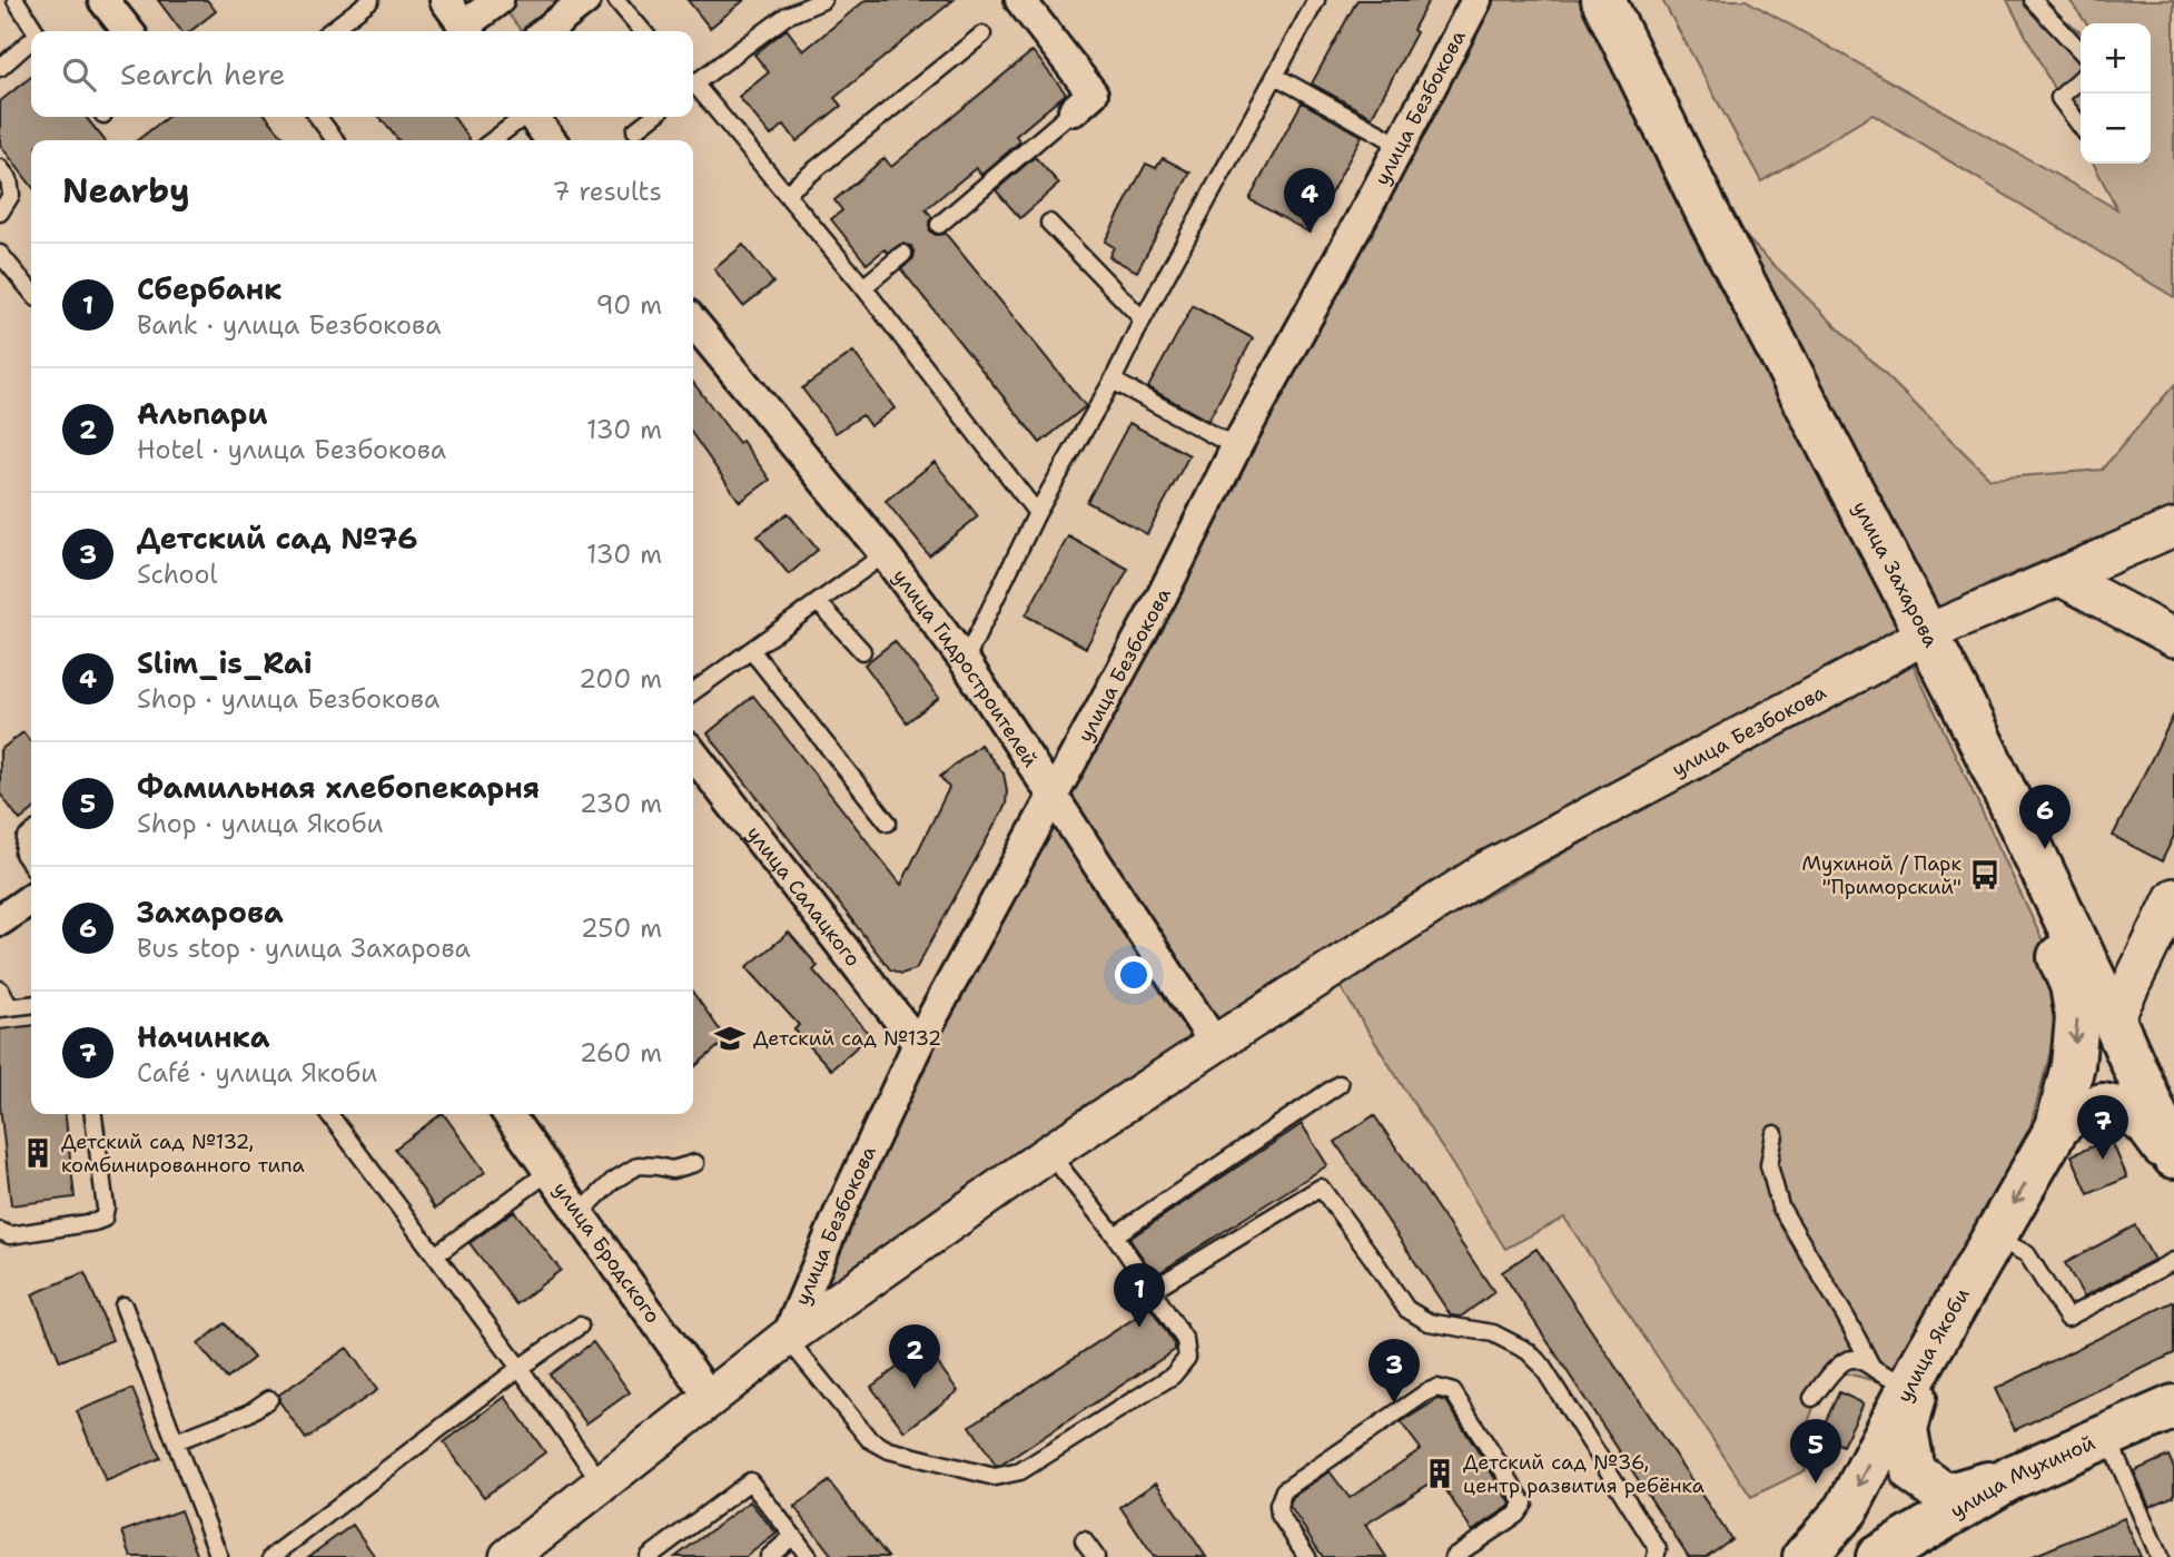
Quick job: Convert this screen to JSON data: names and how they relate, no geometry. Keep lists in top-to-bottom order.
{
  "streets": {
    "main road": ["улица Захарова", "улица Якоби", "улица Мухиной"],
    "street": [
      "улица Безбокова",
      "улица Гидростроителей",
      "улица Салацкого",
      "улица Бродского"
    ]
  },
  "crossings": [
    ["улица Безбокова", "улица Захарова"],
    ["улица Безбокова", "улица Гидростроителей"],
    ["улица Безбокова", "улица Салацкого"],
    ["улица Безбокова", "улица Бродского"]
  ],
  "one_way": ["улица Якоби"],
  "places": {
    "bus stop": ["Мухиной / Парк \"Приморский\""],
    "school or university": ["Детский сад №132"],
    "building": ["Детский сад №132, комбинированного типа", "Детский сад №36, центр развития ребёнка"]
  },
  "page": {
    "map_buttons": ["+", "−"],
    "search": "Search here",
    "heading": ["Nearby", "7 results"],
    "pins": [
      "4",
      "6",
      "7",
      "1",
      "2",
      "3",
      "5"
    ],
    "list": [
      {
        "mark": "1",
        "name": "Сбербанк",
        "note": "Bank · улица Безбокова",
        "value": "90 m"
      },
      {
        "mark": "2",
        "name": "Альпари",
        "note": "Hotel · улица Безбокова",
        "value": "130 m"
      },
      {
        "mark": "3",
        "name": "Детский сад №76",
        "note": "School",
        "value": "130 m"
      },
      {
        "mark": "4",
        "name": "Slim_is_Rai",
        "note": "Shop · улица Безбокова",
        "value": "200 m"
      },
      {
        "mark": "5",
        "name": "Фамильная хлебопекарня",
        "note": "Shop · улица Якоби",
        "value": "230 m"
      },
      {
        "mark": "6",
        "name": "Захарова",
        "note": "Bus stop · улица Захарова",
        "value": "250 m"
      },
      {
        "mark": "7",
        "name": "Начинка",
        "note": "Café · улица Якоби",
        "value": "260 m"
      }
    ]
  }
}
